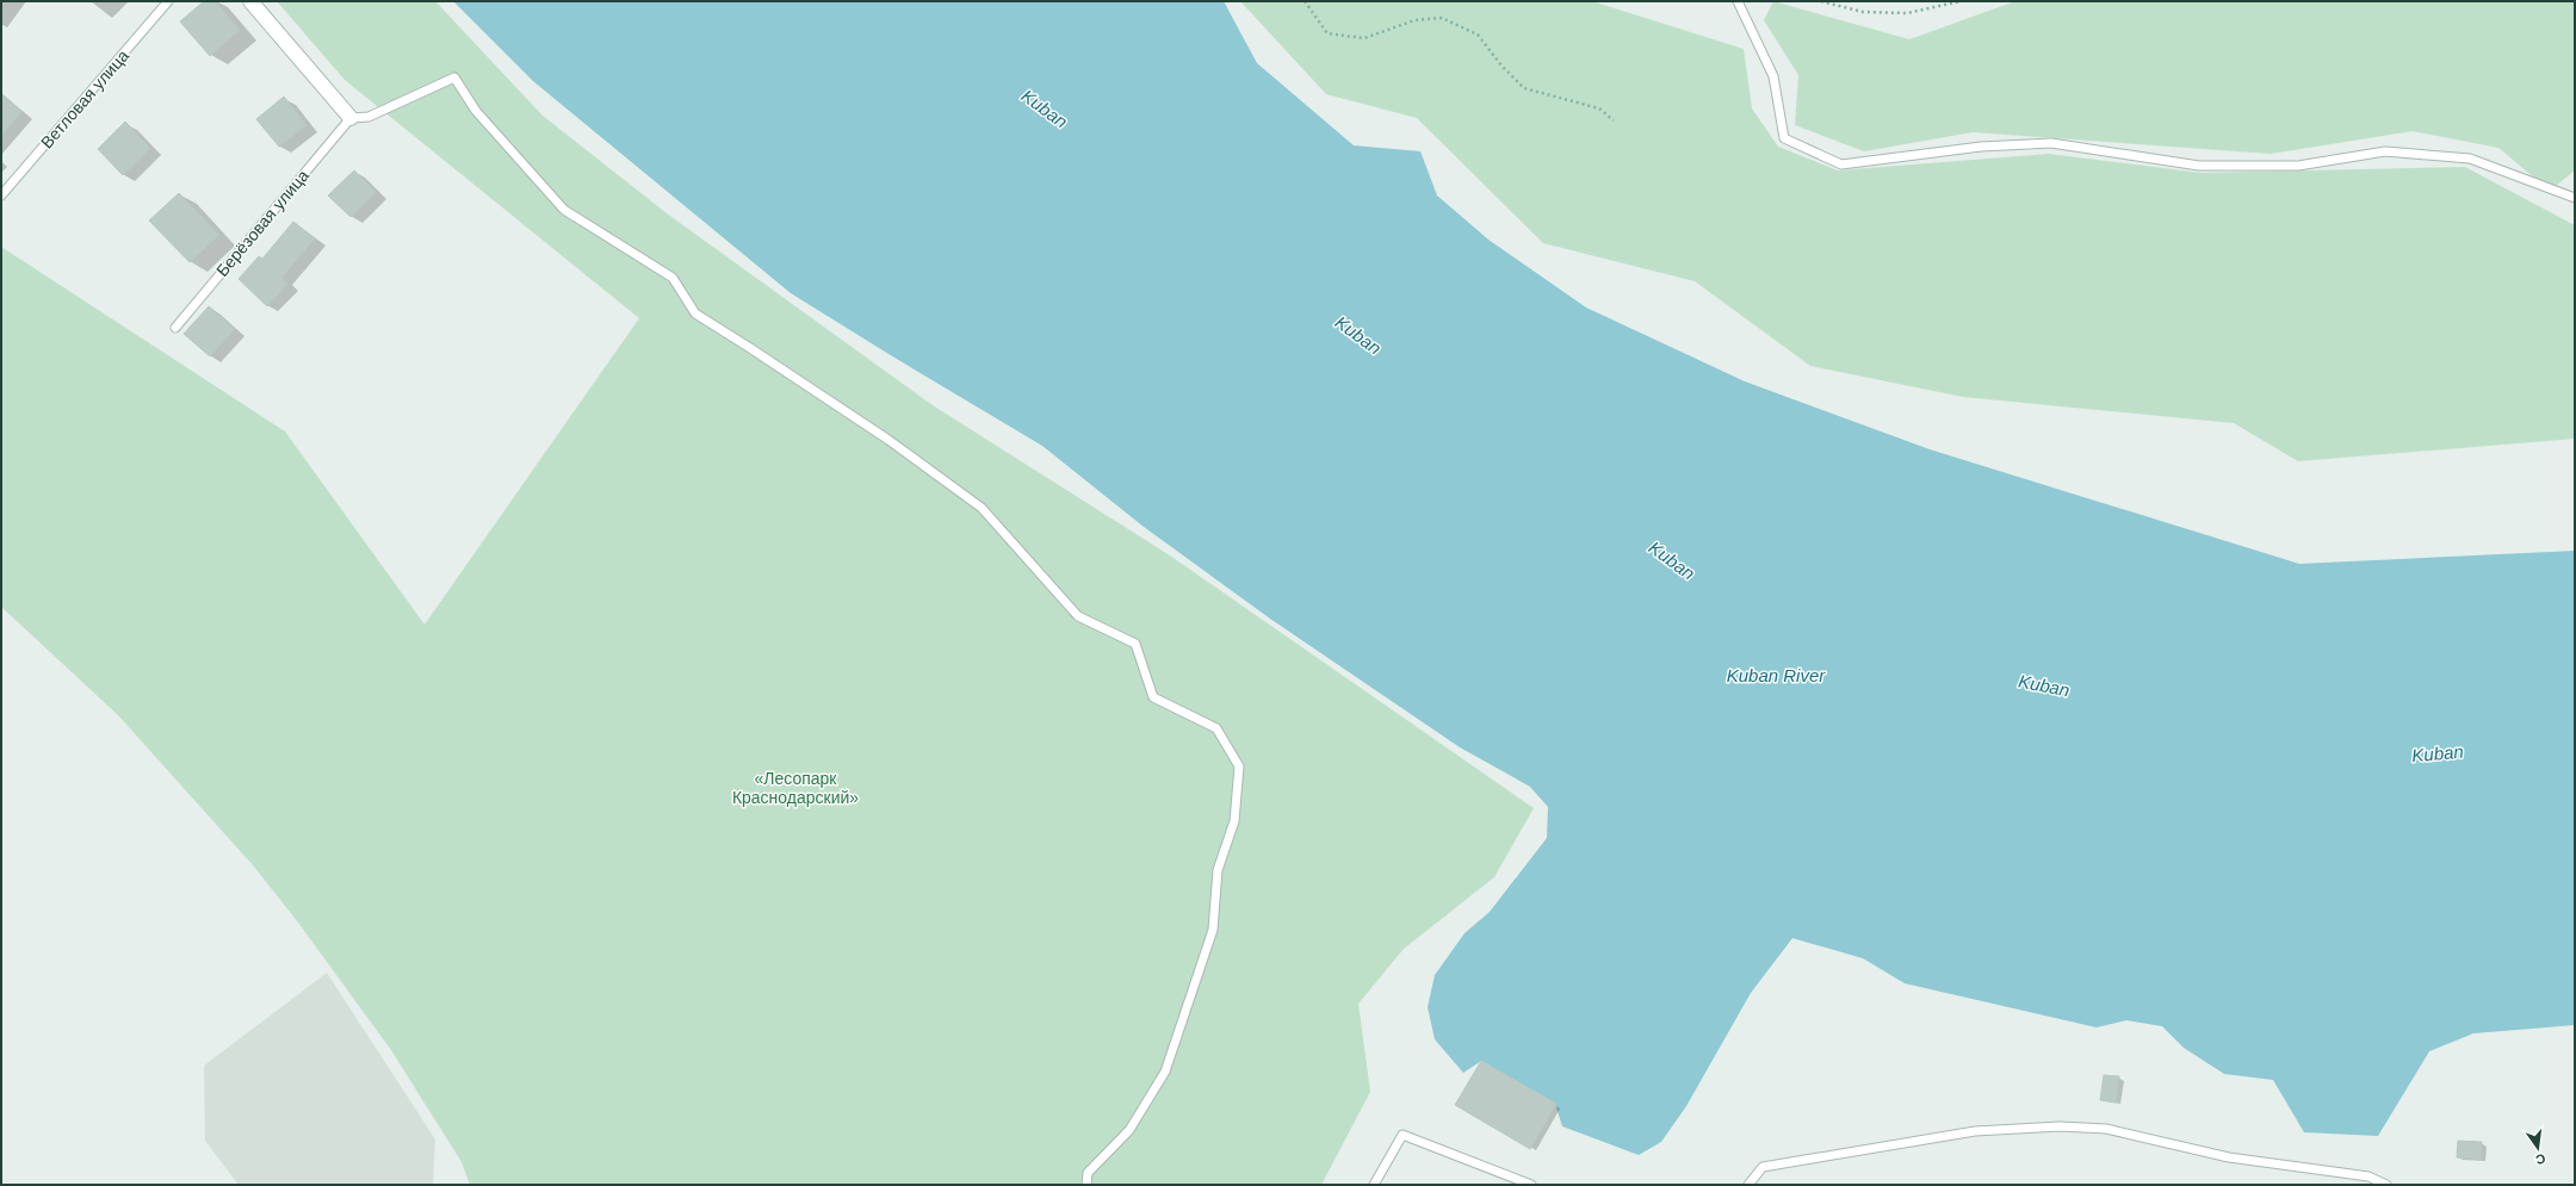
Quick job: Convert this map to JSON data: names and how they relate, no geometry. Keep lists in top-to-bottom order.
{
  "streets": {
    "lane": ["Ветловая улица", "Берёзовая улица"]
  },
  "water": ["Kuban", "Kuban River"],
  "parks": ["«Лесопарк Краснодарский»"],
  "north": "bottom"
}
